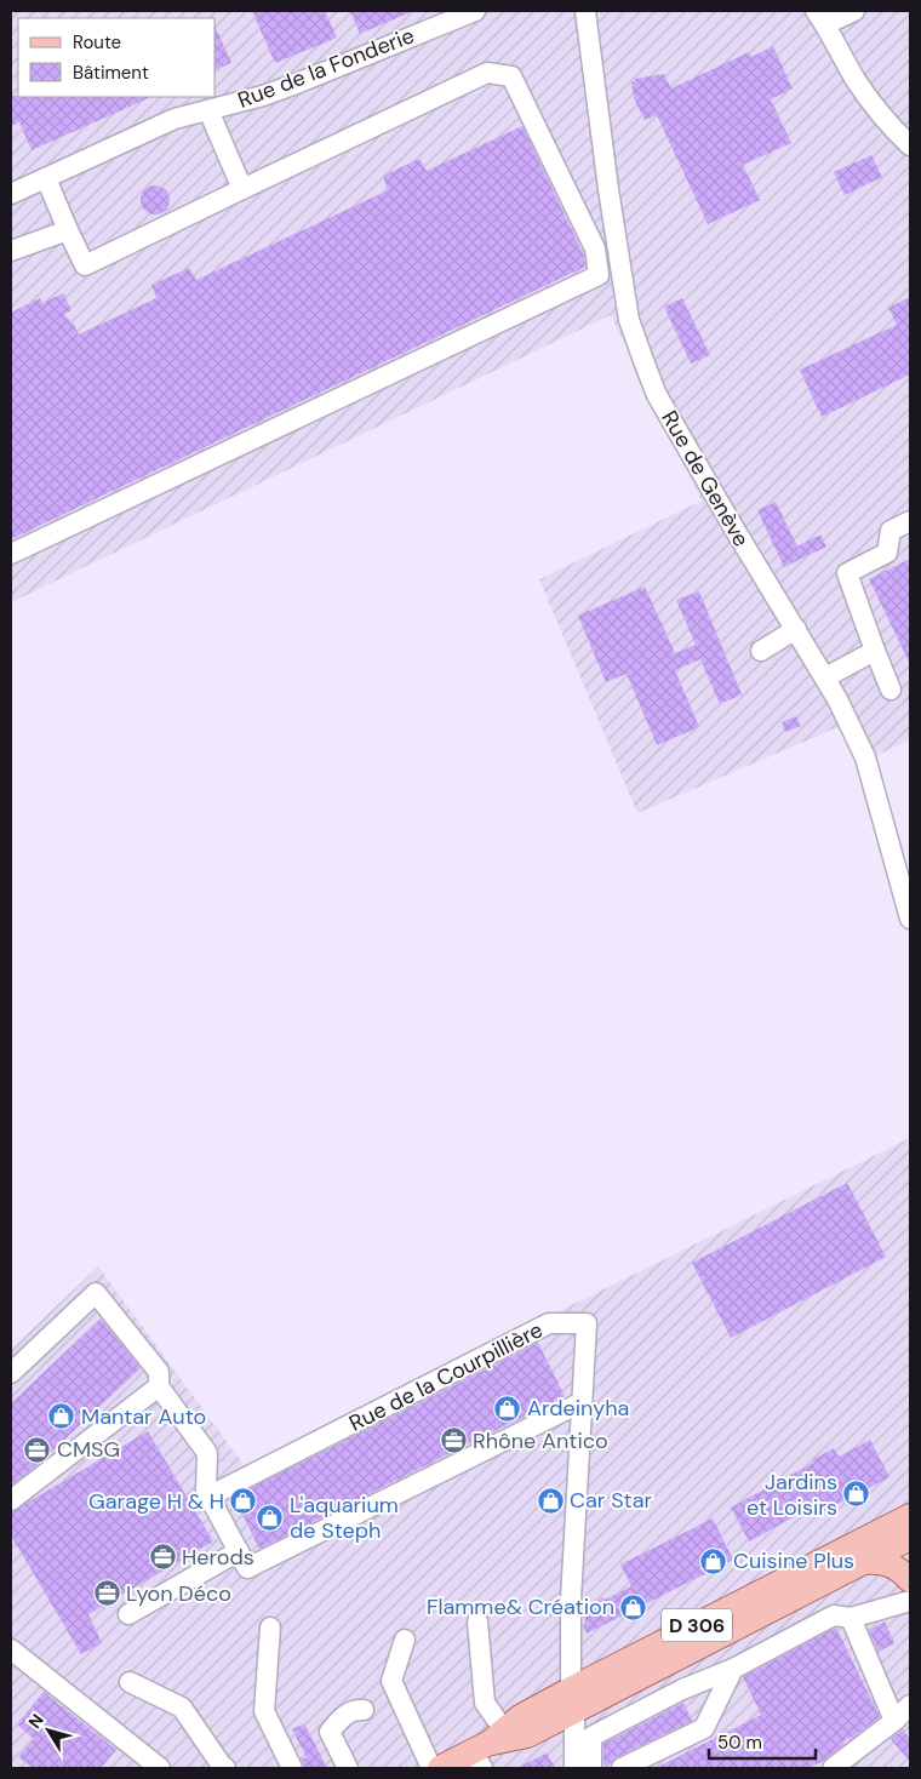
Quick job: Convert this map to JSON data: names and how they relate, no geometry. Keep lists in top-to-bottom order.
{
  "streets": {
    "main road": ["D 306"],
    "street": ["Rue de la Fonderie", "Rue de Genève", "Rue de la Courpillière"]
  },
  "crossings": [
    ["Rue de la Courpillière", "D 306"]
  ],
  "places": {
    "shop": [
      "Ardeinyha",
      "Mantar Auto",
      "Jardins et Loisirs",
      "Car Star",
      "Garage H & H",
      "L'aquarium de Steph",
      "Cuisine Plus",
      "Flamme& Création"
    ],
    "office": [
      "Rhône Antico",
      "CMSG",
      "Herods",
      "Lyon Déco"
    ]
  },
  "legend": ["Route", "Bâtiment"],
  "scale_bar": "50 m",
  "north": "top left"
}
